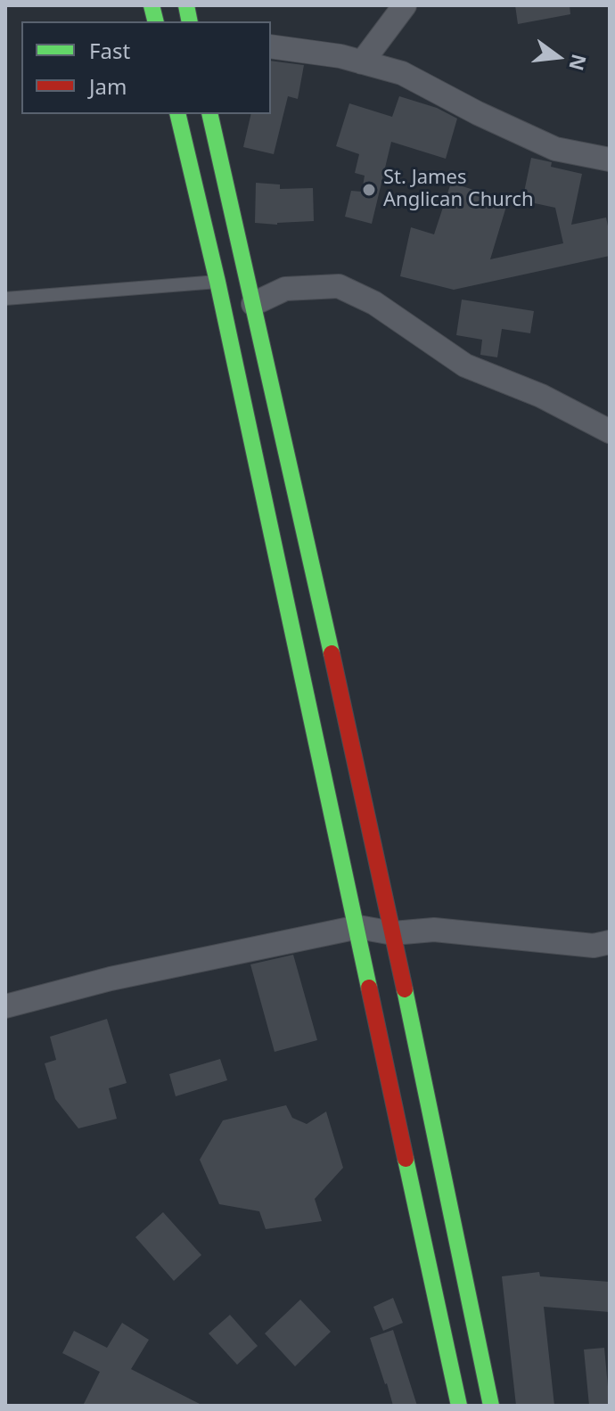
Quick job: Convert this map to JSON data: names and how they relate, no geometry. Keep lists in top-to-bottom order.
{
  "places": ["St. James Anglican Church"],
  "legend": ["Fast", "Jam"],
  "north": "right"
}
